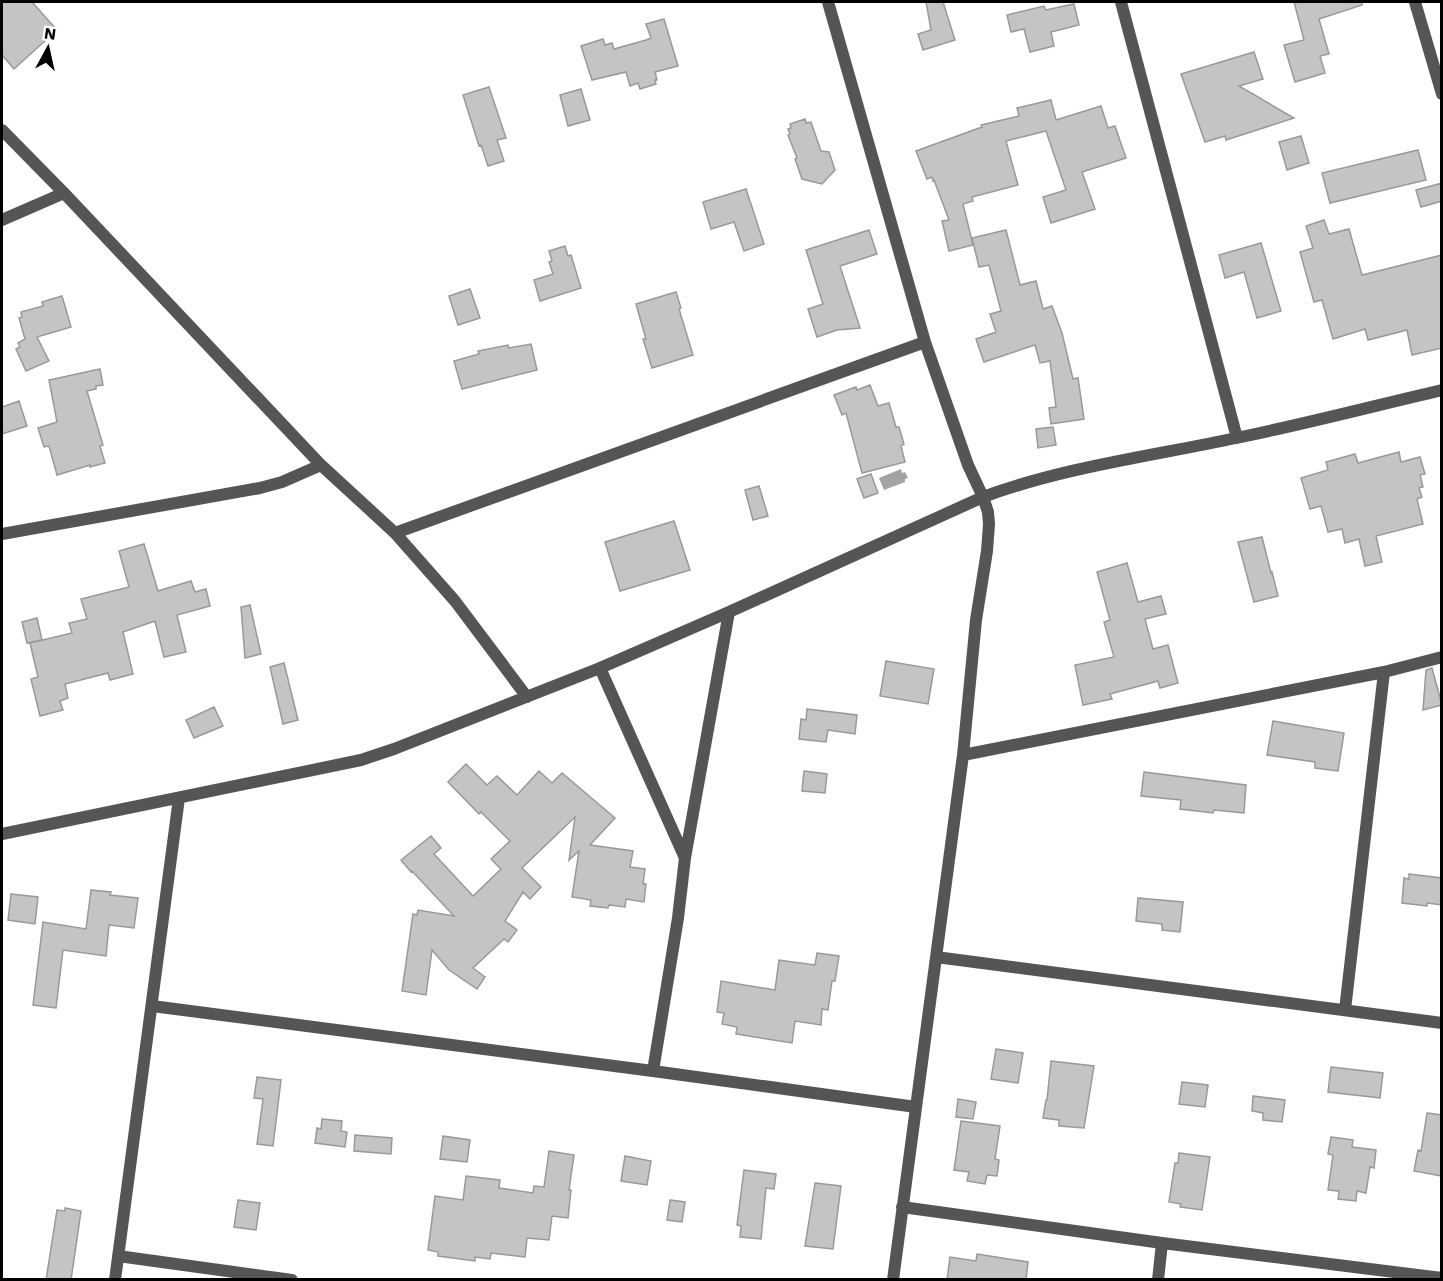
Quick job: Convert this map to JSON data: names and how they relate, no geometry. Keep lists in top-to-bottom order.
{
  "north": "top"
}
